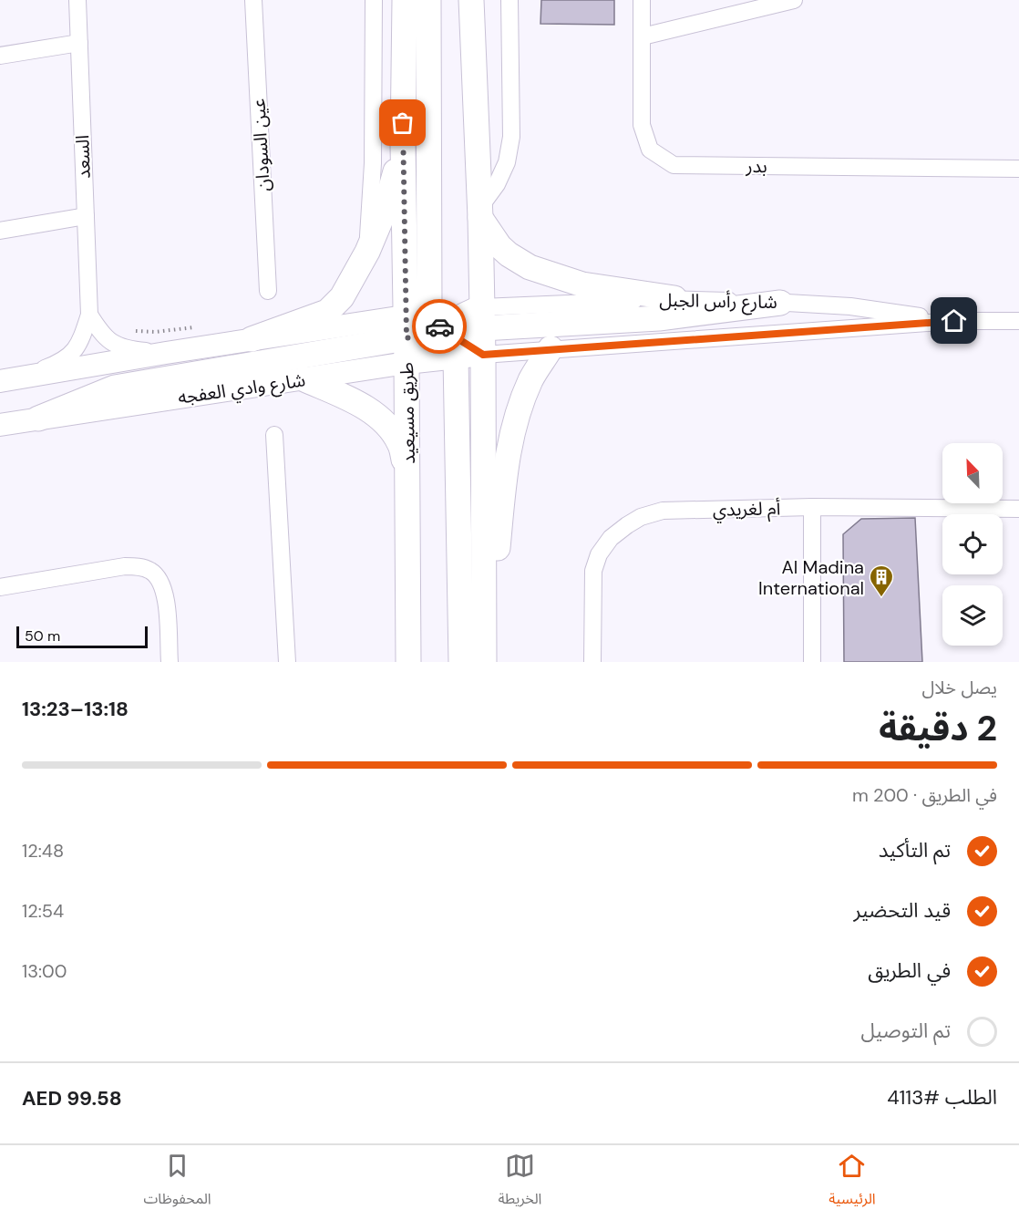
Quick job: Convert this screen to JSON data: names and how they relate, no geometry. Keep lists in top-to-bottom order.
{
  "streets": {
    "highway": ["طريق مسيعيد"],
    "main road": ["شارع وادي العفجه"],
    "street": [
      "عين السودان",
      "السعد",
      "بدر",
      "شارع رأس الجبل",
      "أم لغريدي"
    ]
  },
  "crossings": [
    ["شارع وادي العفجه", "طريق مسيعيد"]
  ],
  "places": {
    "building": ["Al Madina International"]
  },
  "scale_bar": "50 m",
  "north": "top left",
  "page": {
    "scale": "50 m",
    "heading": ["2 دقيقة", "يصل خلال", "13:18–13:23"],
    "panel": ["الطلب #4113", "AED 99.58"],
    "bar": "في الطريق · 200 m",
    "list": [
      ["تم التأكيد", "12:48"],
      ["قيد التحضير", "12:54"],
      ["في الطريق", "13:00"],
      "تم التوصيل"
    ],
    "tabs": ["الرئيسية", "الخريطة", "المحفوظات"]
  }
}
